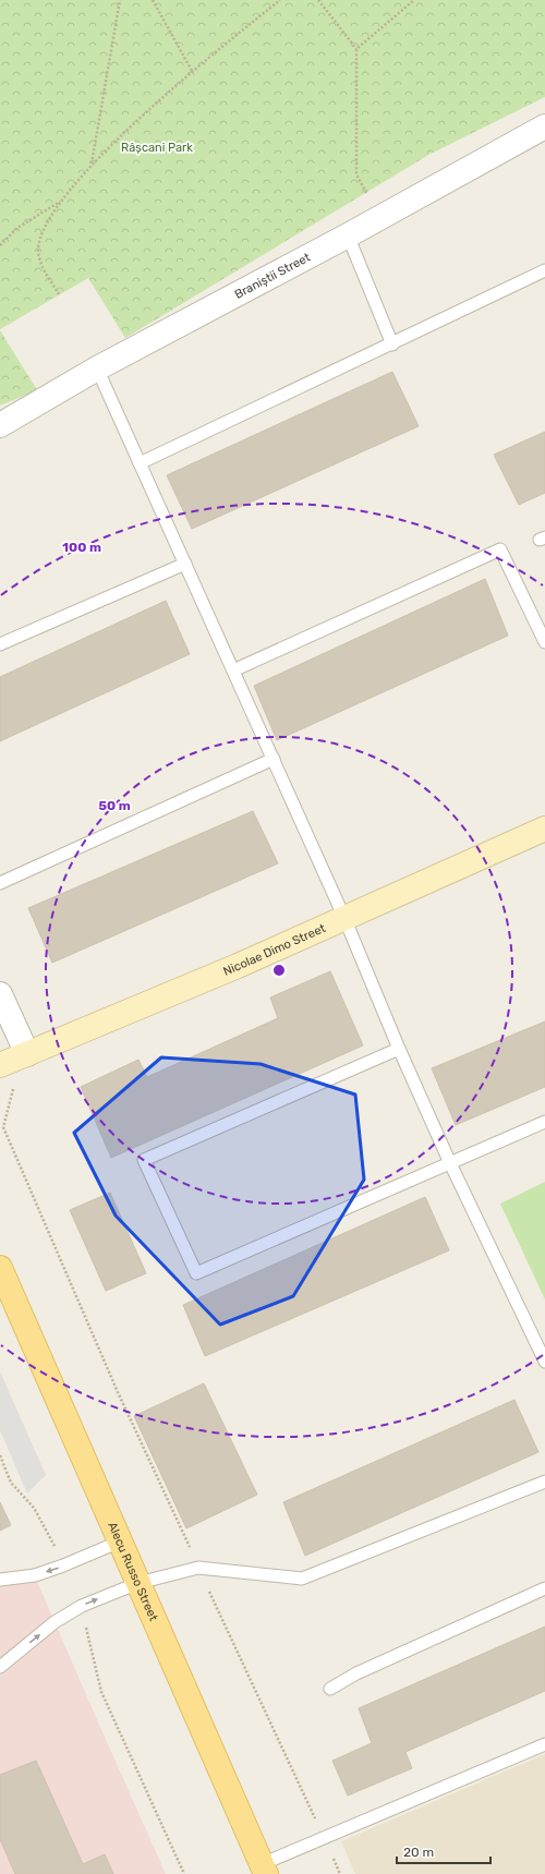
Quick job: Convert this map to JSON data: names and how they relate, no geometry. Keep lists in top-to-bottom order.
{
  "streets": {
    "main road": ["Nicolae Dimo Street", "Alecu Russo Street"],
    "street": ["Braniștii Street"]
  },
  "parks": ["Râșcani Park"],
  "scale_bar": "20 m",
  "rings": ["100 m", "50 m"]
}
